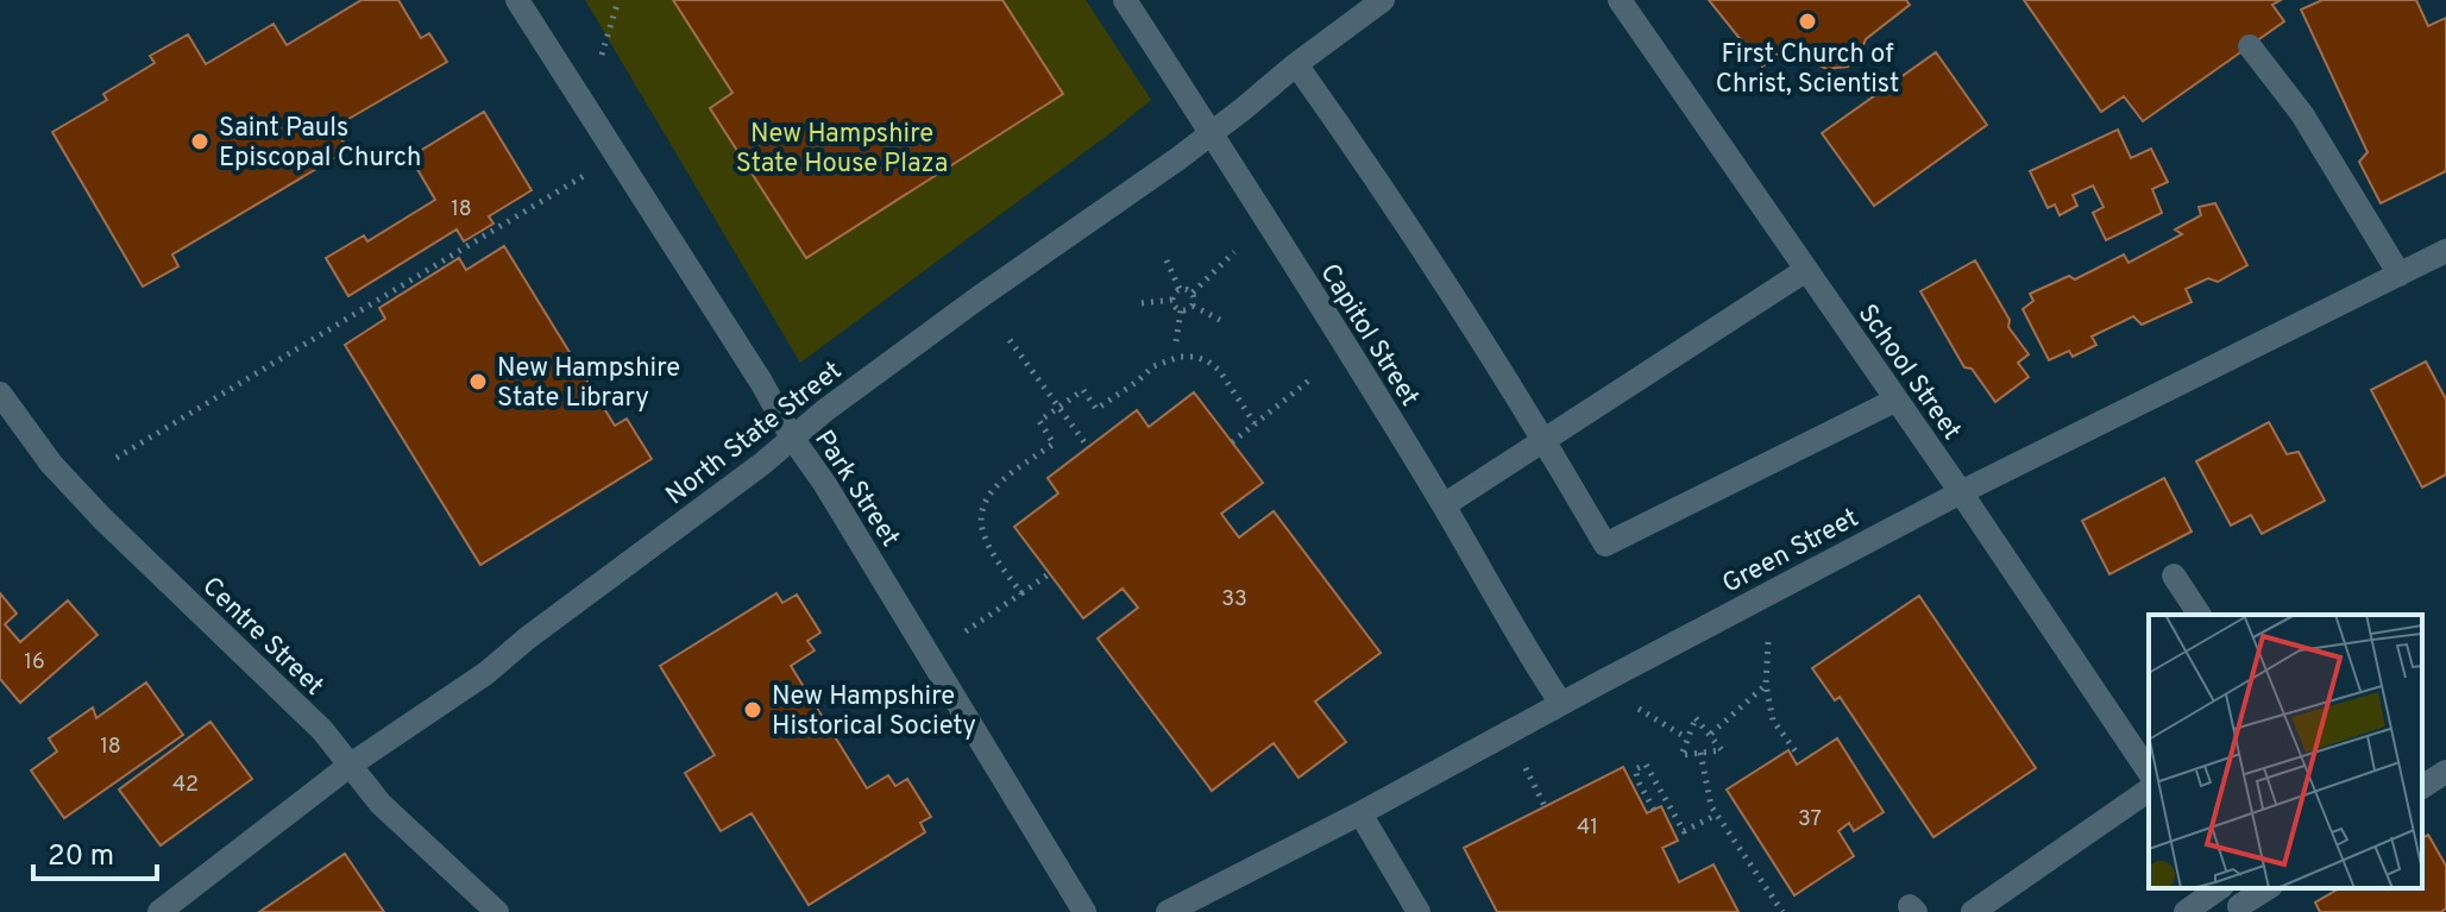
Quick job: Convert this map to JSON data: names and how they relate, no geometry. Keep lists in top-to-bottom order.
{
  "streets": {
    "street": [
      "Capitol Street",
      "School Street",
      "North State Street",
      "Park Street",
      "Green Street",
      "Centre Street"
    ]
  },
  "crossings": [
    ["Capitol Street", "North State Street"],
    ["Capitol Street", "Green Street"],
    ["School Street", "Green Street"],
    ["North State Street", "Park Street"],
    ["North State Street", "Centre Street"]
  ],
  "parks": ["New Hampshire State House Plaza"],
  "places": [
    "First Church of Christ, Scientist",
    "Saint Pauls Episcopal Church",
    "New Hampshire State Library",
    "New Hampshire Historical Society"
  ],
  "house_numbers": [
    "18",
    "33",
    "16",
    "18",
    "42",
    "37",
    "41"
  ],
  "scale_bar": "20 m"
}
